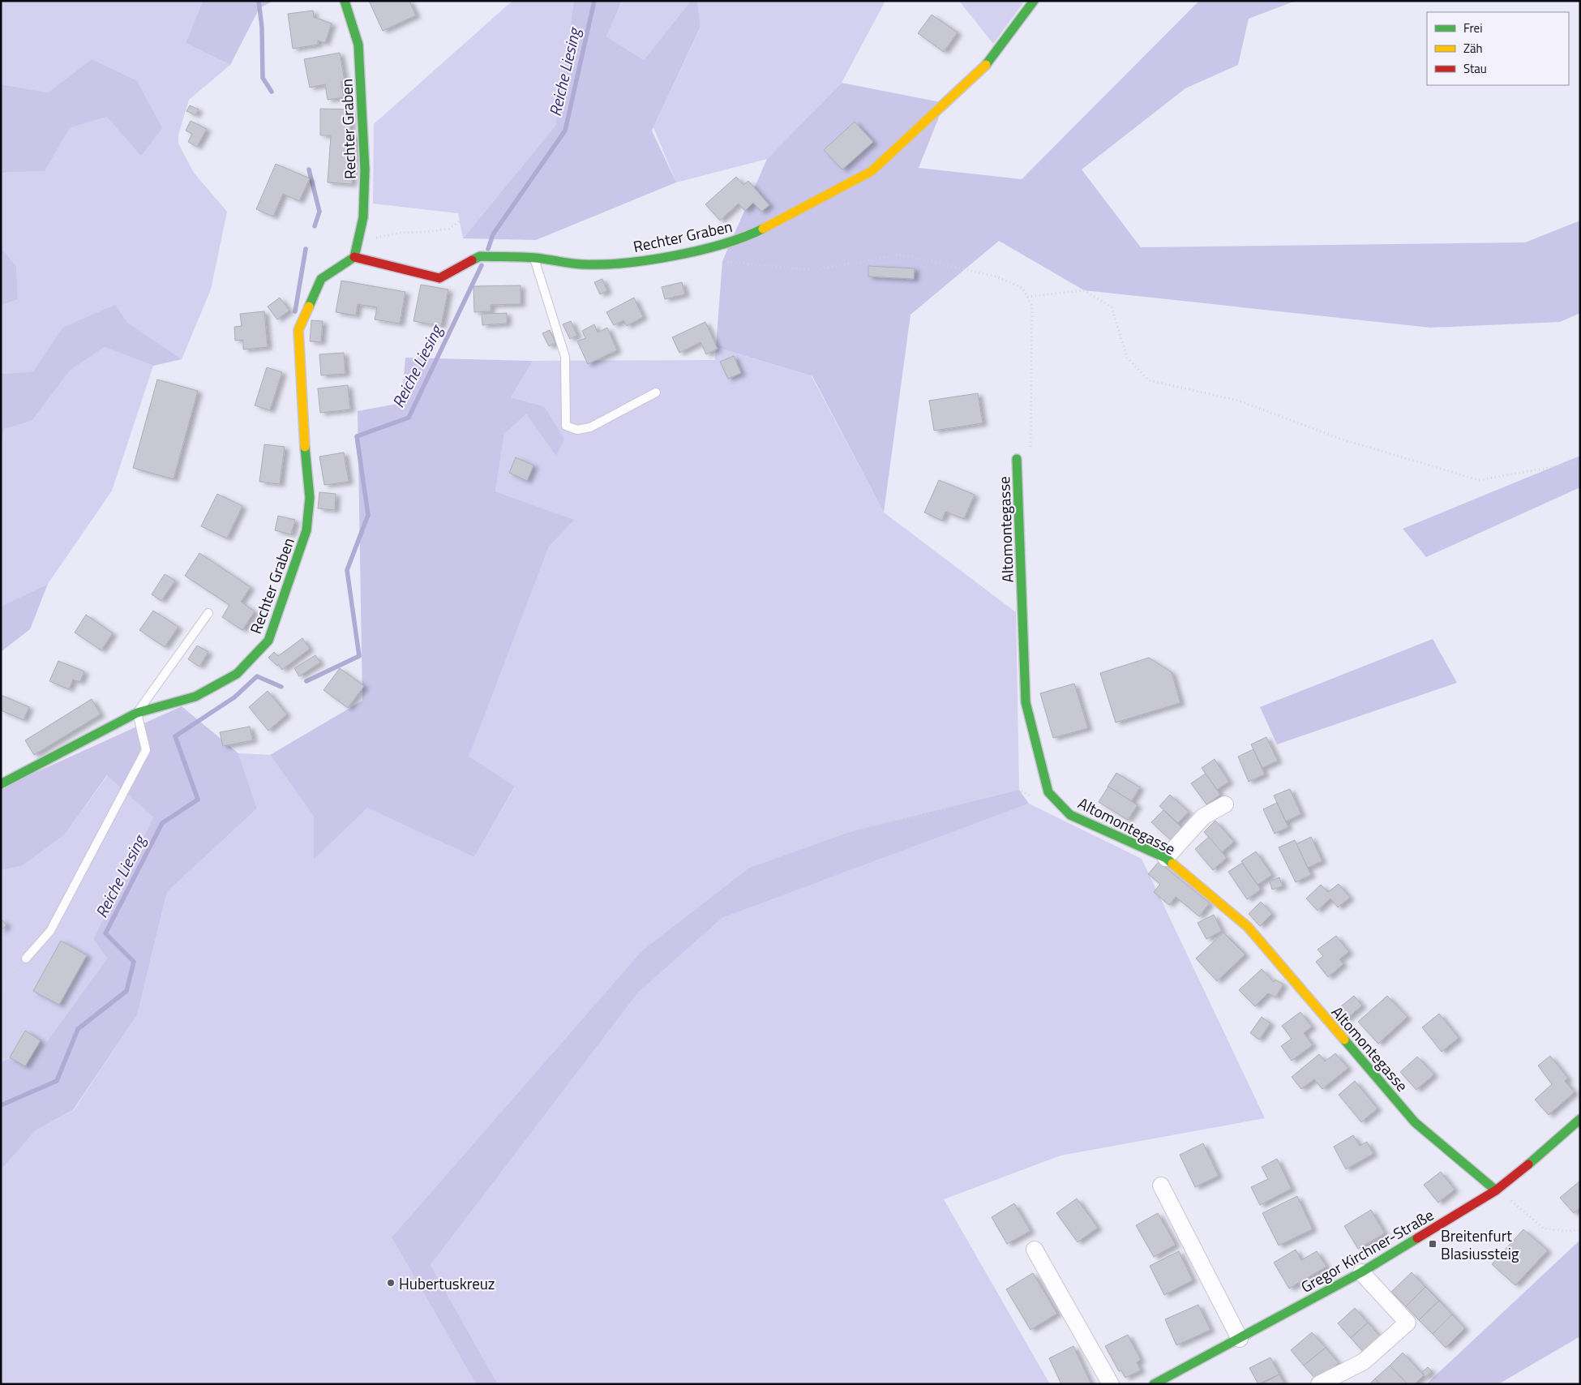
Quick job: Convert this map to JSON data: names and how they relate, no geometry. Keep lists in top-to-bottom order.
{
  "streets": {
    "street": ["Rechter Graben", "Altomontegasse", "Gregor Kirchner-Straße"]
  },
  "crossings": [
    ["Altomontegasse", "Gregor Kirchner-Straße"]
  ],
  "water": ["Reiche Liesing"],
  "places": {
    "transit": ["Breitenfurt Blasiussteig"],
    "other": ["Hubertuskreuz"]
  },
  "legend": ["Frei", "Zäh", "Stau"]
}
